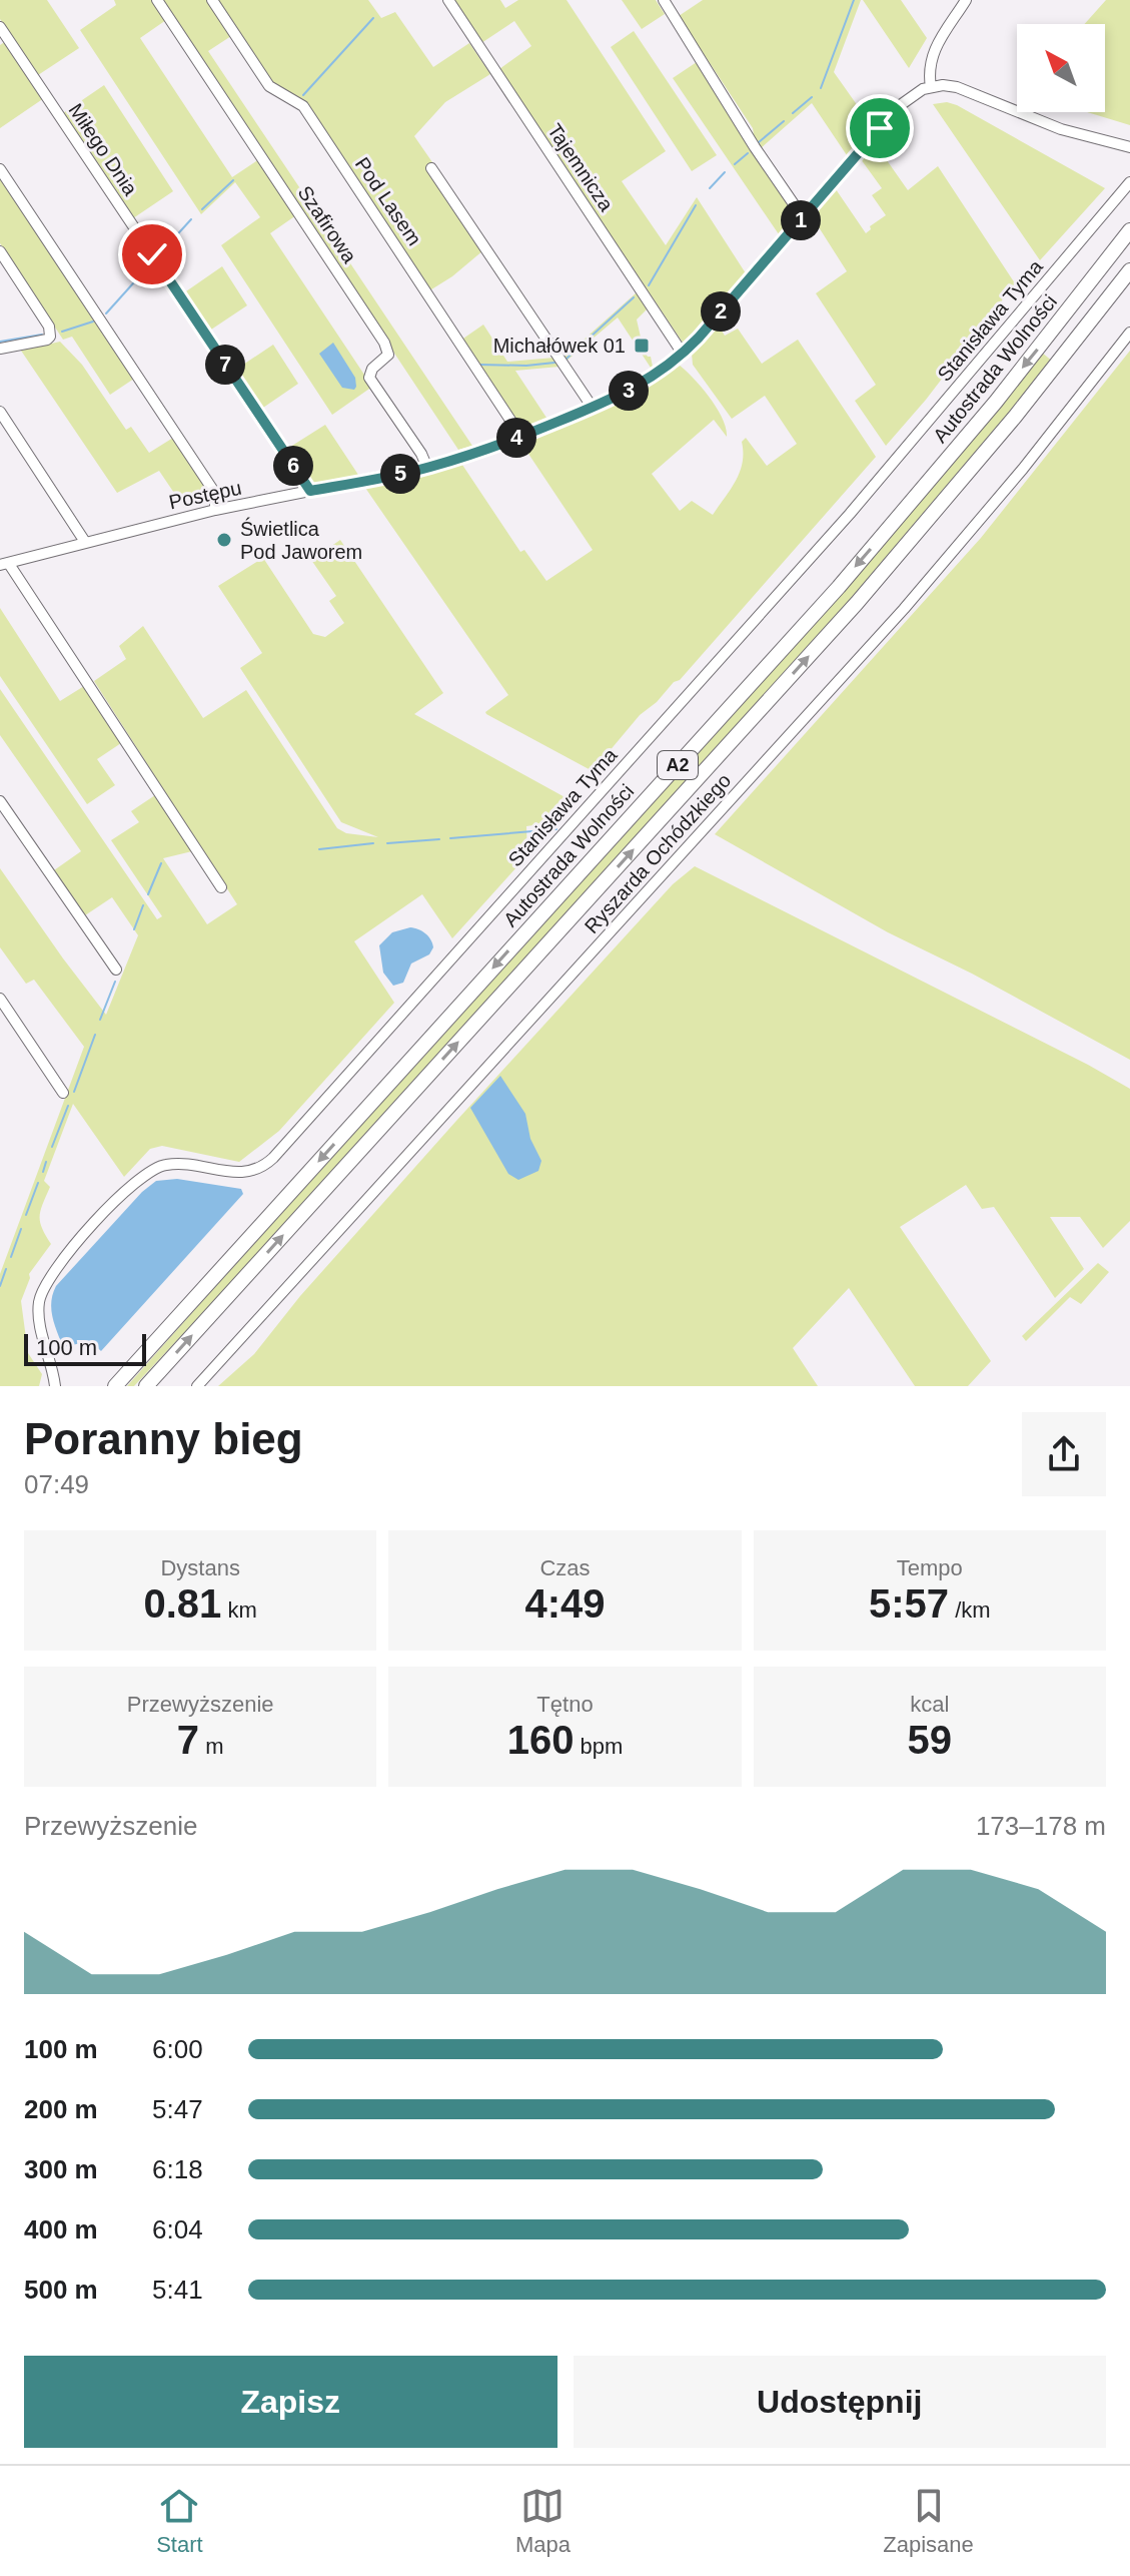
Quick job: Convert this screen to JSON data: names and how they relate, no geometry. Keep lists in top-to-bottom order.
{
  "streets": {
    "highway": ["Autostrada Wolności", "A2"],
    "street": [
      "Miłego Dnia",
      "Tajemnicza",
      "Pod Lasem",
      "Szafirowa",
      "Stanisława Tyma",
      "Postępu",
      "Ryszarda Ochódzkiego"
    ]
  },
  "crossings": [
    ["Miłego Dnia", "Postępu"],
    ["Tajemnicza", "Postępu"],
    ["Pod Lasem", "Postępu"],
    ["Szafirowa", "Postępu"]
  ],
  "places": {
    "transit": ["Michałówek 01"],
    "other": ["Świetlica Pod Jaworem"]
  },
  "scale_bar": "100 m",
  "north": "top left",
  "page": {
    "pins": [
      "1",
      "2",
      "7",
      "3",
      "4",
      "6",
      "5"
    ],
    "scale": "100 m",
    "heading": ["Poranny bieg", "07:49"],
    "stats": [
      ["Dystans", "0.81 km"],
      ["Czas", "4:49"],
      ["Tempo", "5:57 /km"],
      ["Przewyższenie", "7 m"],
      ["Tętno", "160 bpm"],
      ["kcal", "59"]
    ],
    "chart": ["Przewyższenie", "173–178 m"],
    "list": [
      {
        "name": "100 m",
        "note": "6:00"
      },
      {
        "name": "200 m",
        "note": "5:47"
      },
      {
        "name": "300 m",
        "note": "6:18"
      },
      {
        "name": "400 m",
        "note": "6:04"
      },
      {
        "name": "500 m",
        "note": "5:41"
      }
    ],
    "buttons": ["Zapisz", "Udostępnij"],
    "tabs": ["Start", "Mapa", "Zapisane"]
  }
}
